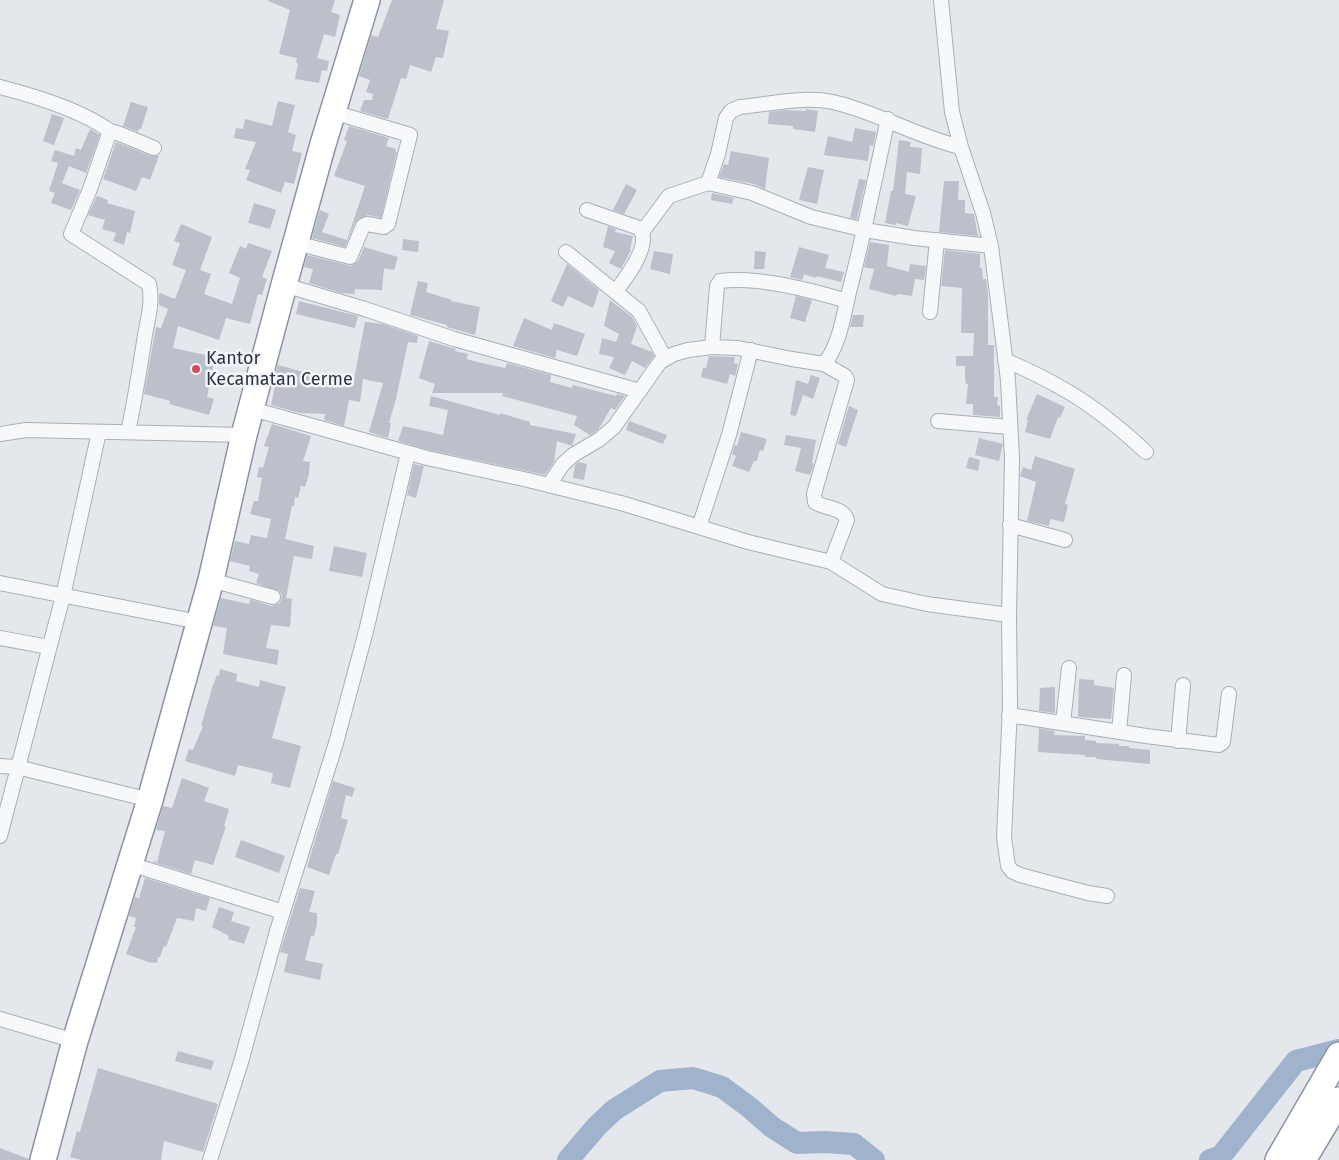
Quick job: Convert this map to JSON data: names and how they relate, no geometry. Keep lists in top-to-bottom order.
{
  "places": ["Kantor Kecamatan Cerme"]
}
